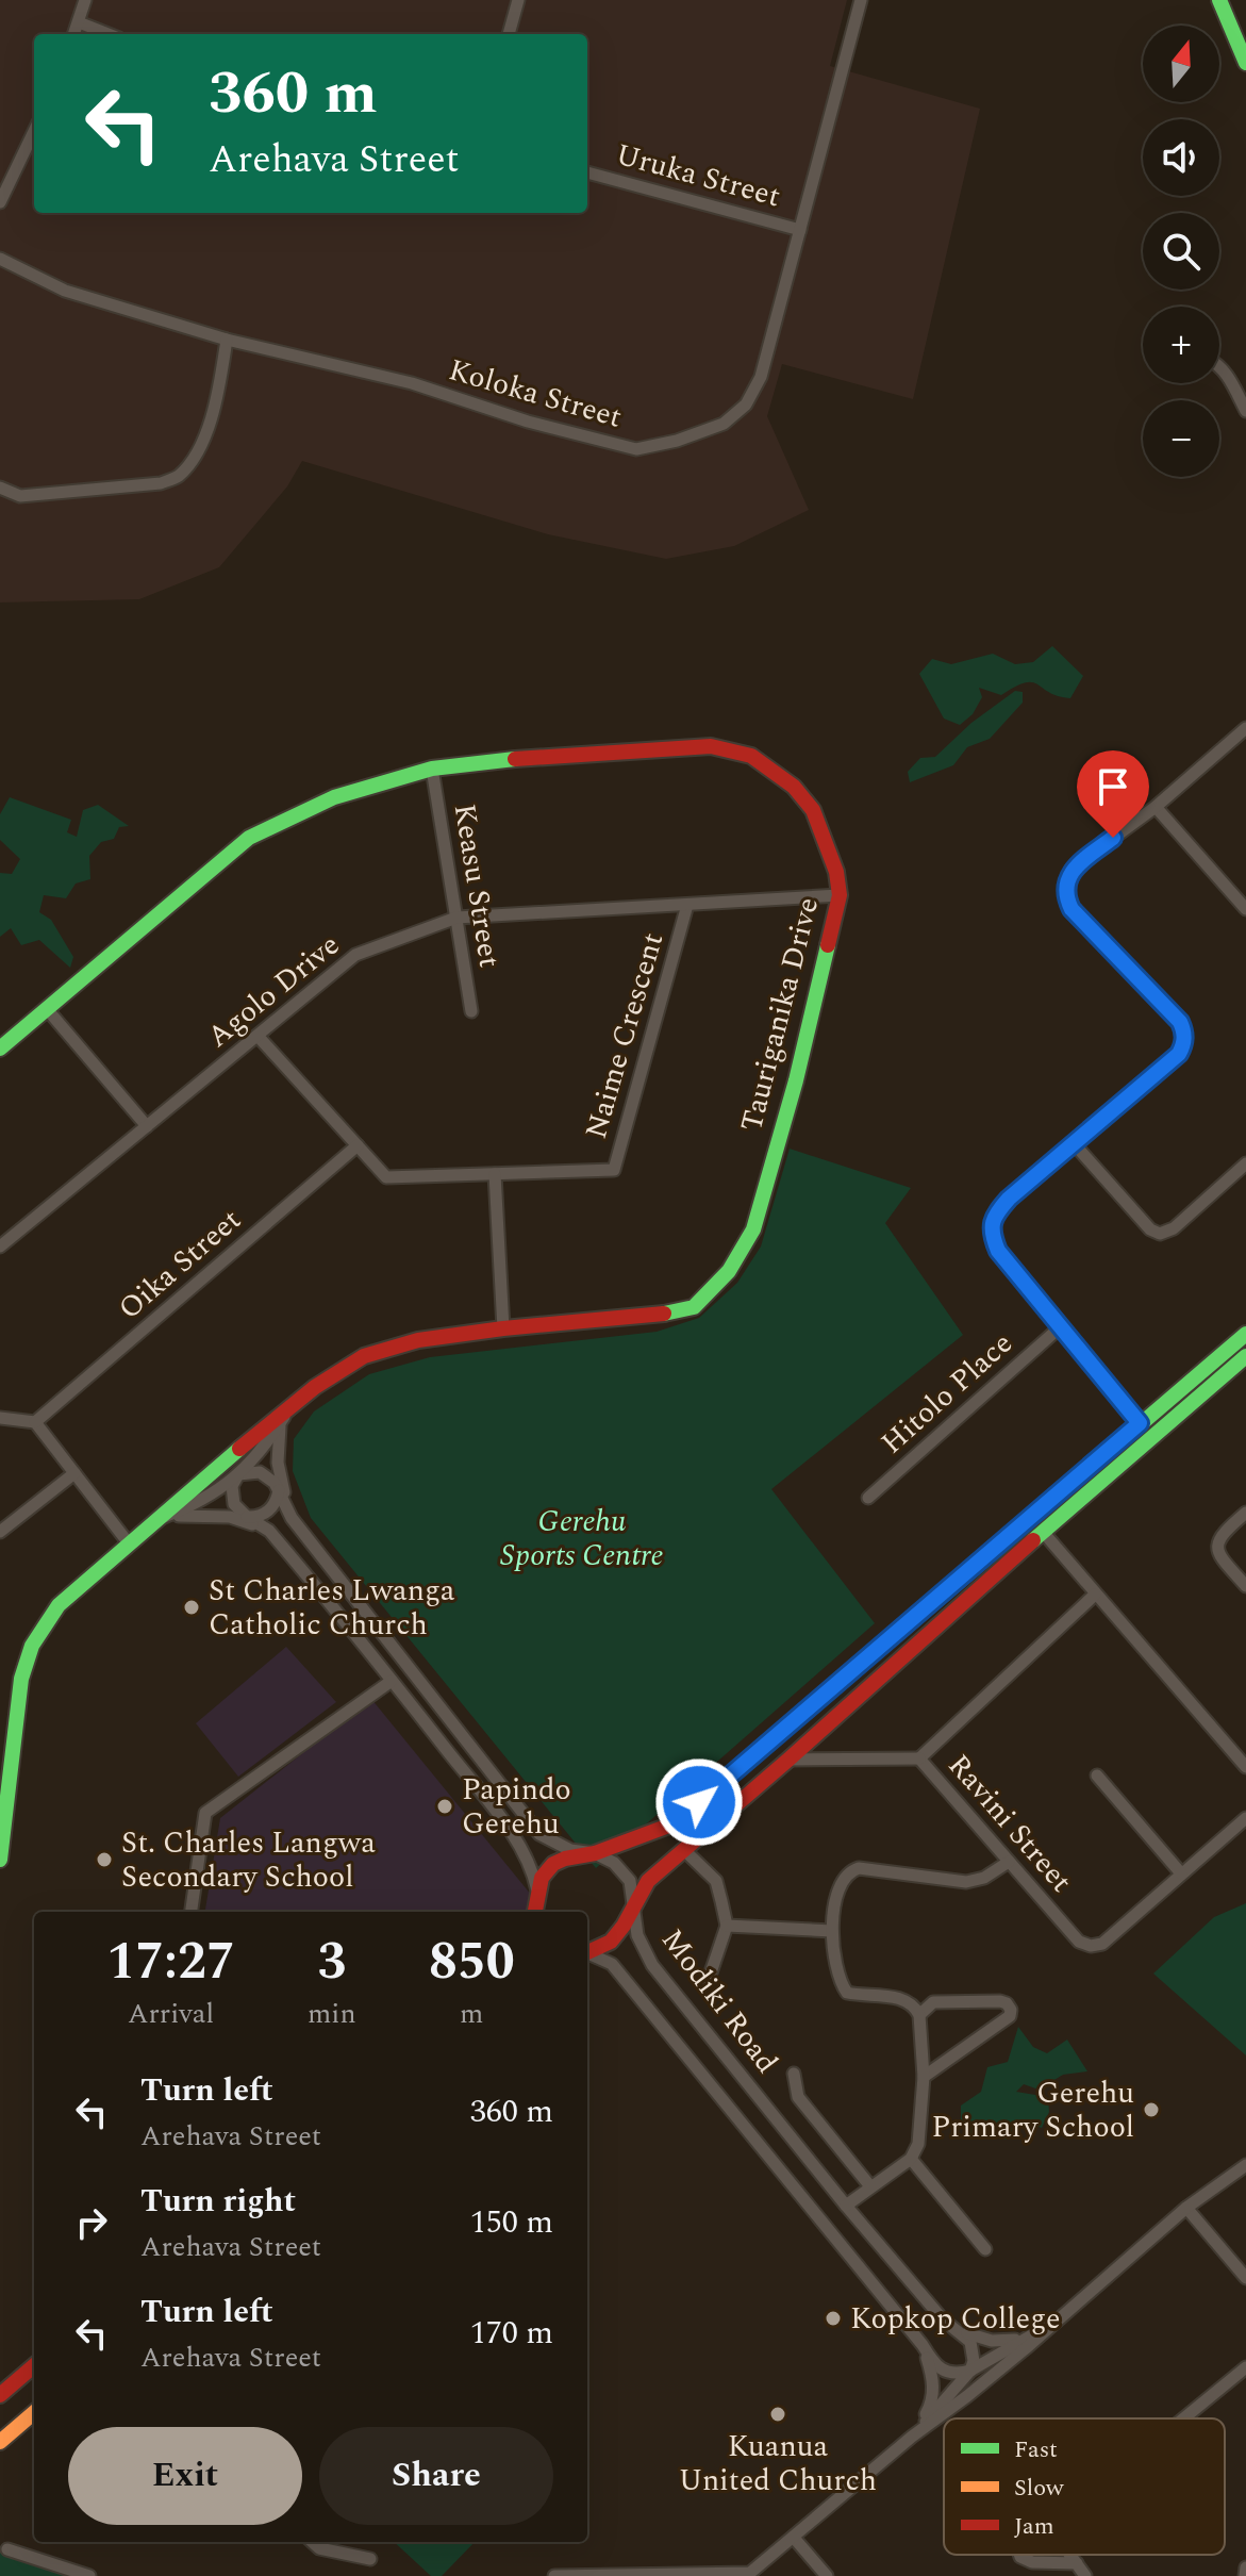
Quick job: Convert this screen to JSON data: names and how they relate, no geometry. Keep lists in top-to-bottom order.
{
  "streets": {
    "street": [
      "Uruka Street",
      "Koloka Street",
      "Keasu Street",
      "Agolo Drive",
      "Tauriganika Drive",
      "Naime Crescent",
      "Oika Street",
      "Hitolo Place",
      "Ravini Street",
      "Modiki Road"
    ]
  },
  "crossings": [
    ["Uruka Street", "Koloka Street"],
    ["Keasu Street", "Agolo Drive"],
    ["Keasu Street", "Tauriganika Drive"],
    ["Agolo Drive", "Tauriganika Drive"],
    ["Agolo Drive", "Naime Crescent"],
    ["Tauriganika Drive", "Modiki Road"],
    ["Naime Crescent", "Oika Street"]
  ],
  "parks": ["Gerehu Sports Centre"],
  "places": [
    "St Charles Lwanga Catholic Church",
    "Papindo Gerehu",
    "St. Charles Langwa Secondary School",
    "Gerehu Primary School",
    "Kopkop College",
    "Kuanua United Church"
  ],
  "legend": ["Fast", "Slow", "Jam"],
  "north": "top",
  "page": {
    "map_buttons": ["+", "−"],
    "turn": ["360 m", "Arehava Street"],
    "eta": [
      "17:27",
      "Arrival",
      "3",
      "min",
      "850",
      "m"
    ],
    "list": [
      {
        "name": "Turn left",
        "note": "Arehava Street",
        "value": "360 m"
      },
      {
        "name": "Turn right",
        "note": "Arehava Street",
        "value": "150 m"
      },
      {
        "name": "Turn left",
        "note": "Arehava Street",
        "value": "170 m"
      }
    ],
    "buttons": ["Exit", "Share"]
  }
}
